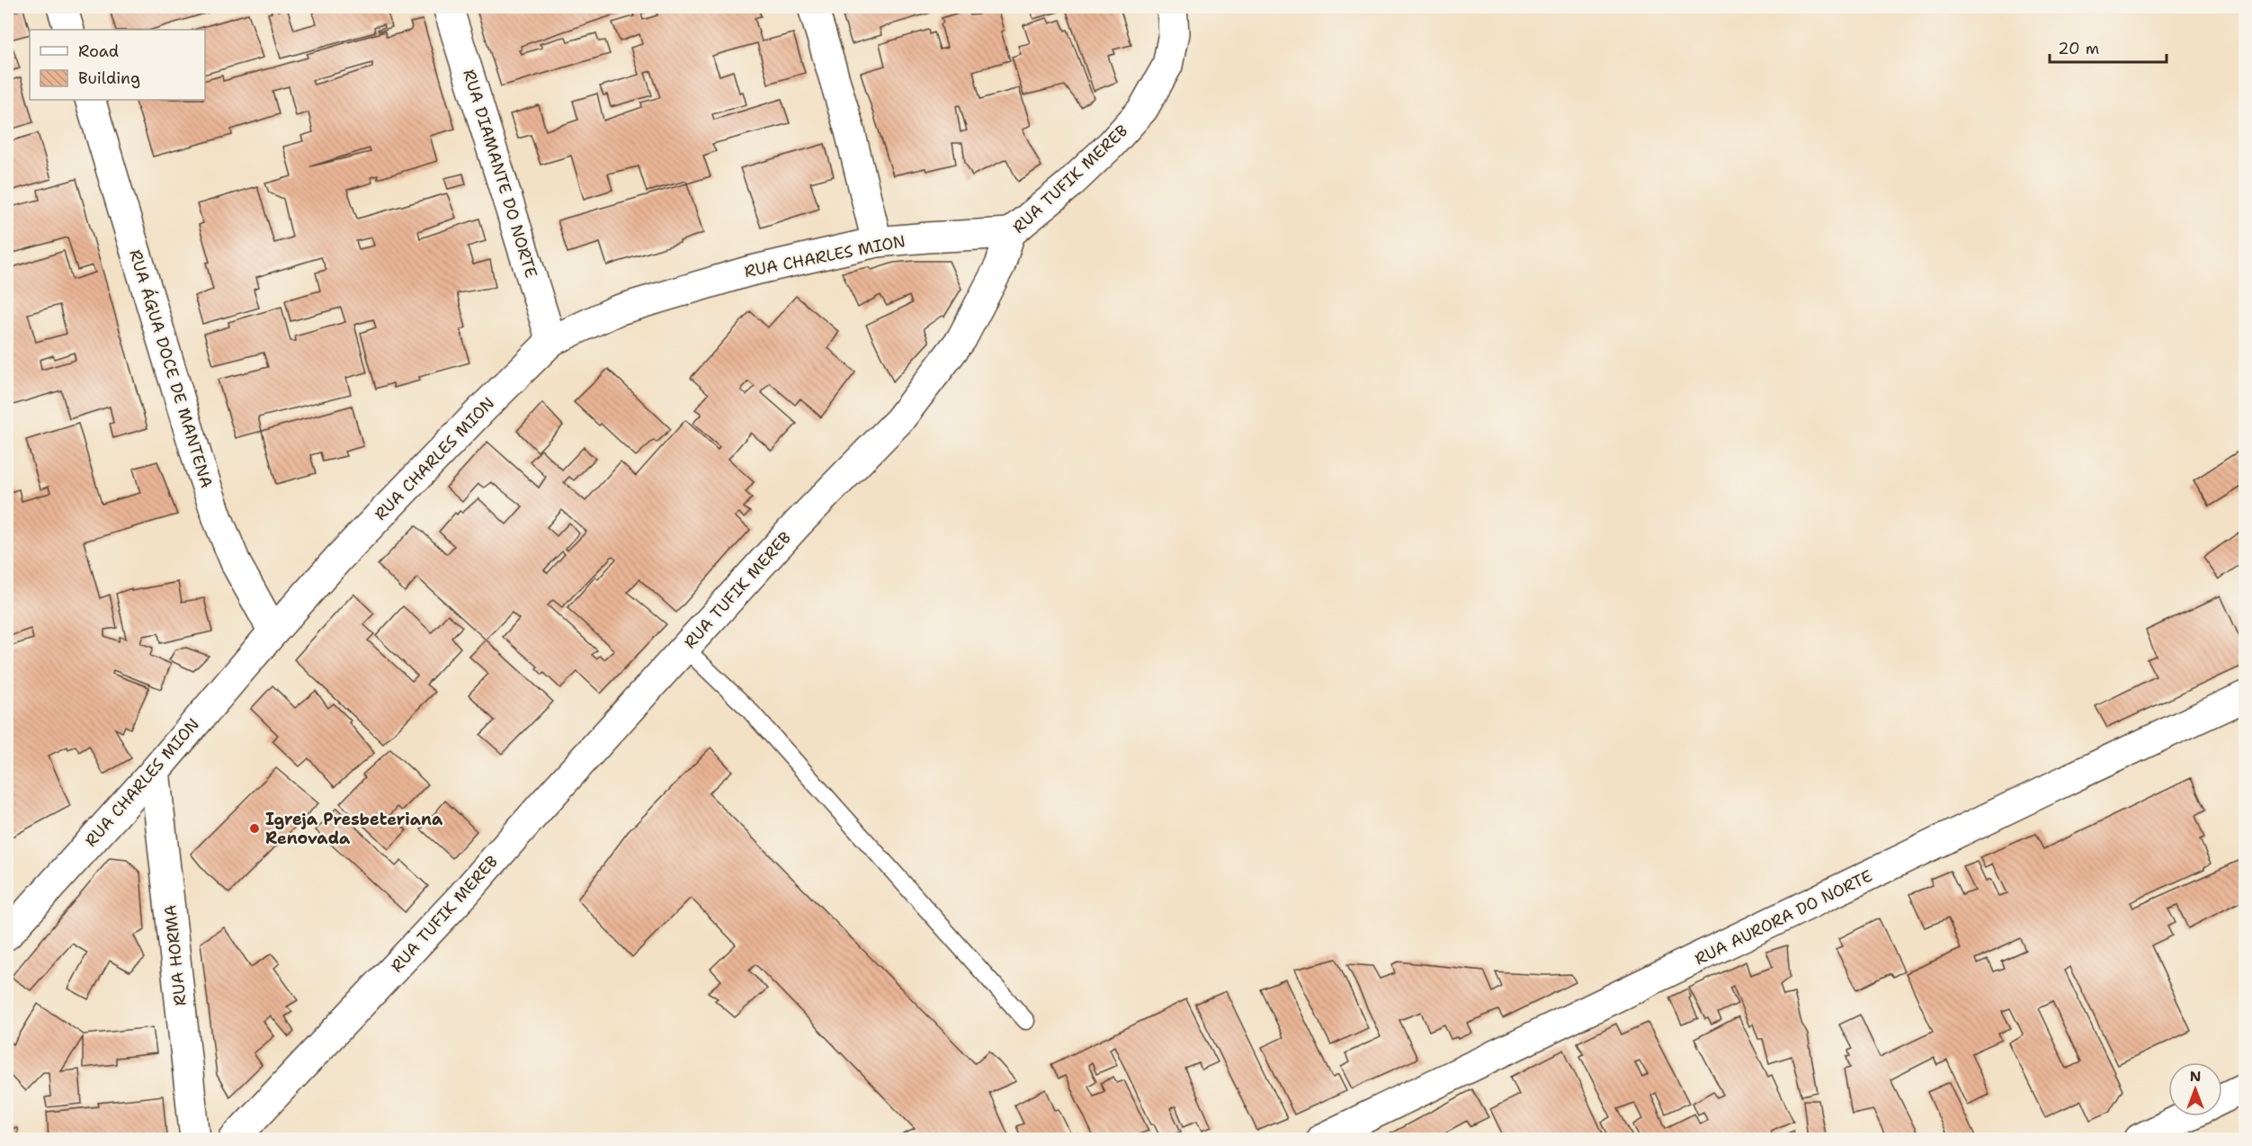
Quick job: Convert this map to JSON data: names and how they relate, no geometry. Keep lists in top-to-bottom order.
{
  "streets": {
    "street": [
      "RUA DIAMANTE DO NORTE",
      "RUA TUFIK MEREB",
      "RUA CHARLES MION",
      "RUA ÁGUA DOCE DE MANTENA",
      "RUA AURORA DO NORTE",
      "RUA HORMA"
    ]
  },
  "crossings": [
    ["RUA DIAMANTE DO NORTE", "RUA CHARLES MION"],
    ["RUA TUFIK MEREB", "RUA CHARLES MION"],
    ["RUA CHARLES MION", "RUA ÁGUA DOCE DE MANTENA"],
    ["RUA CHARLES MION", "RUA HORMA"]
  ],
  "places": ["Igreja Presbeteriana Renovada"],
  "legend": ["Road", "Building"],
  "scale_bar": "20 m",
  "north": "top"
}
